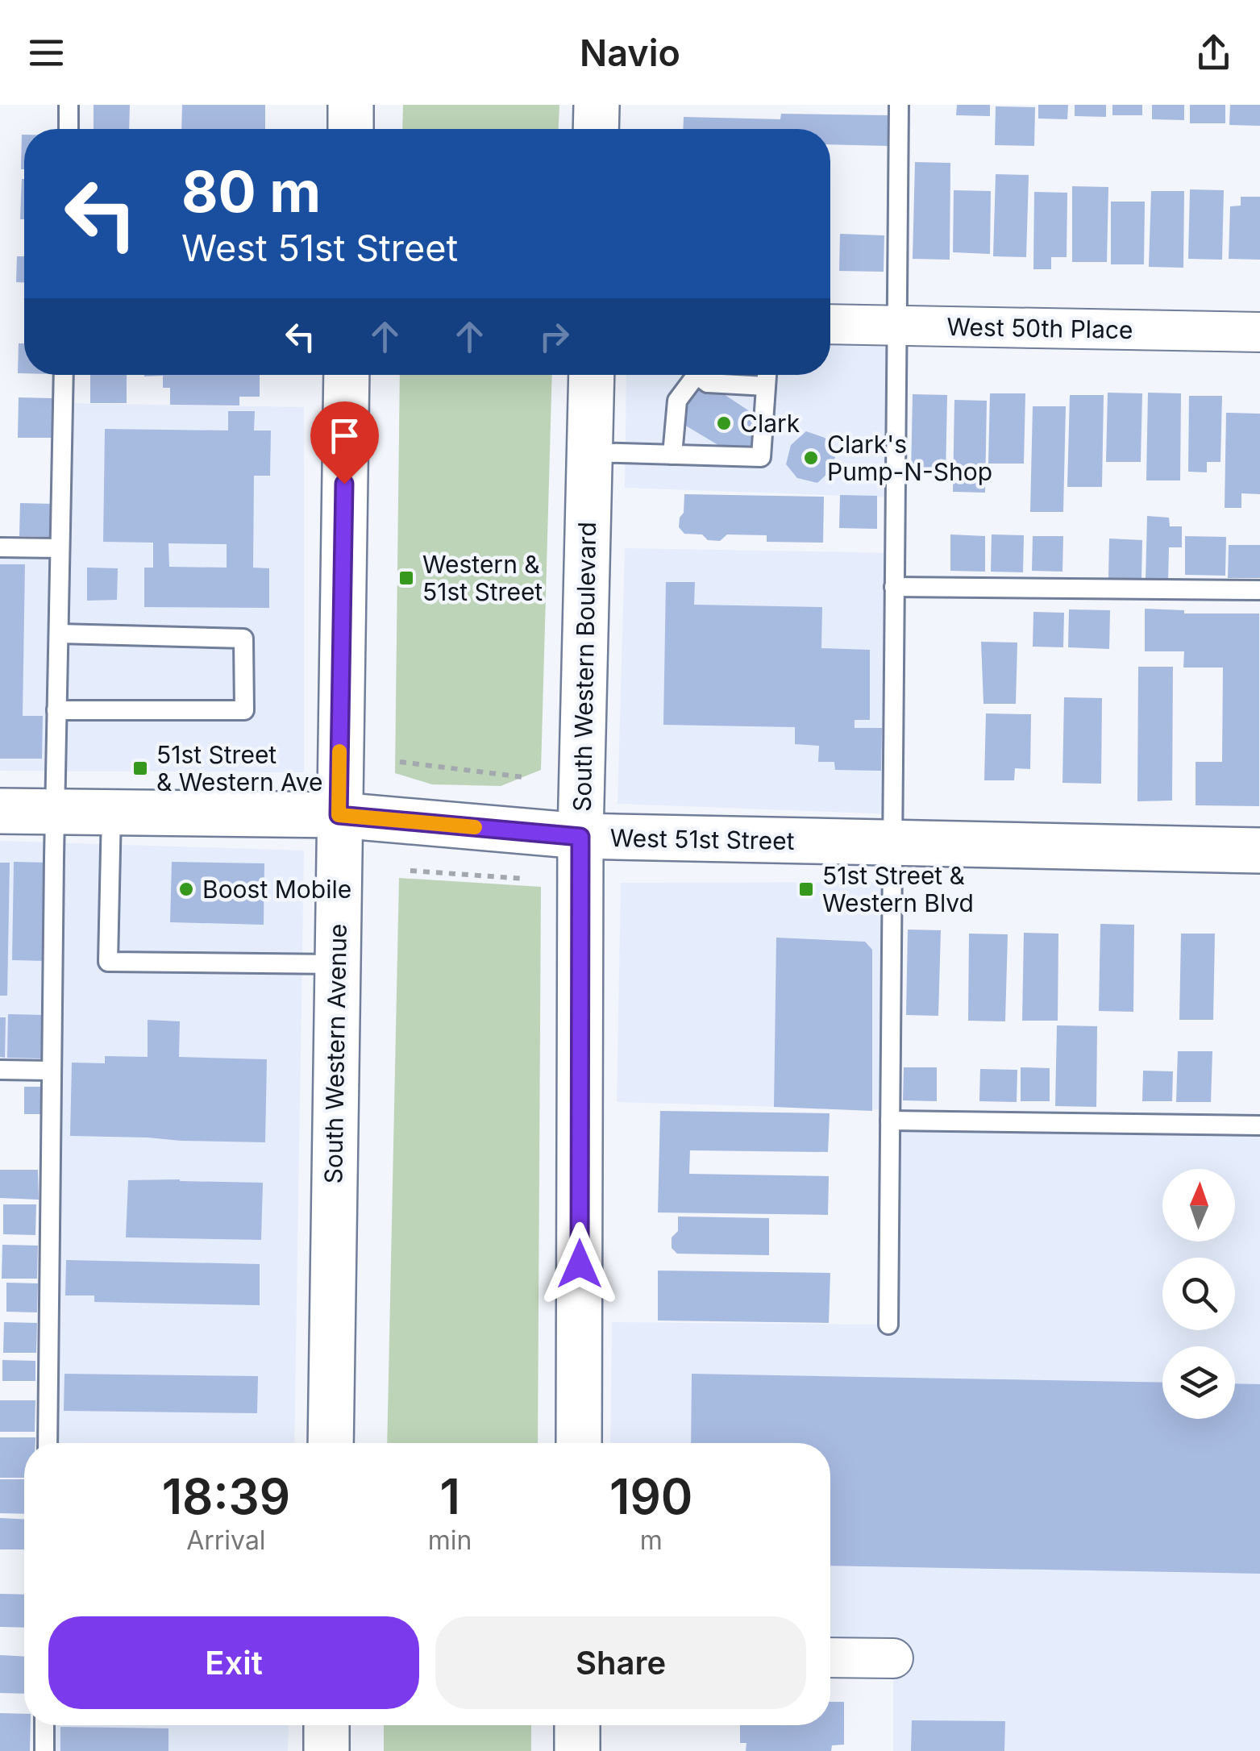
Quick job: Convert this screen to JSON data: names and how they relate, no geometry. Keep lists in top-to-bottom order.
{
  "streets": {
    "street": [
      "West 50th Place",
      "South Western Boulevard",
      "West 51st Street",
      "South Western Avenue"
    ]
  },
  "crossings": [
    ["South Western Boulevard", "West 51st Street"],
    ["West 51st Street", "South Western Avenue"]
  ],
  "places": {
    "other": ["Clark", "Clark's Pump-N-Shop", "Boost Mobile"],
    "transit": ["Western & 51st Street", "51st Street & Western Ave", "51st Street & Western Blvd"]
  },
  "north": "top",
  "page": {
    "header": "Navio",
    "turn": ["80 m", "West 51st Street"],
    "eta": [
      "18:39",
      "Arrival",
      "1",
      "min",
      "190",
      "m"
    ],
    "buttons": ["Exit", "Share"]
  }
}
